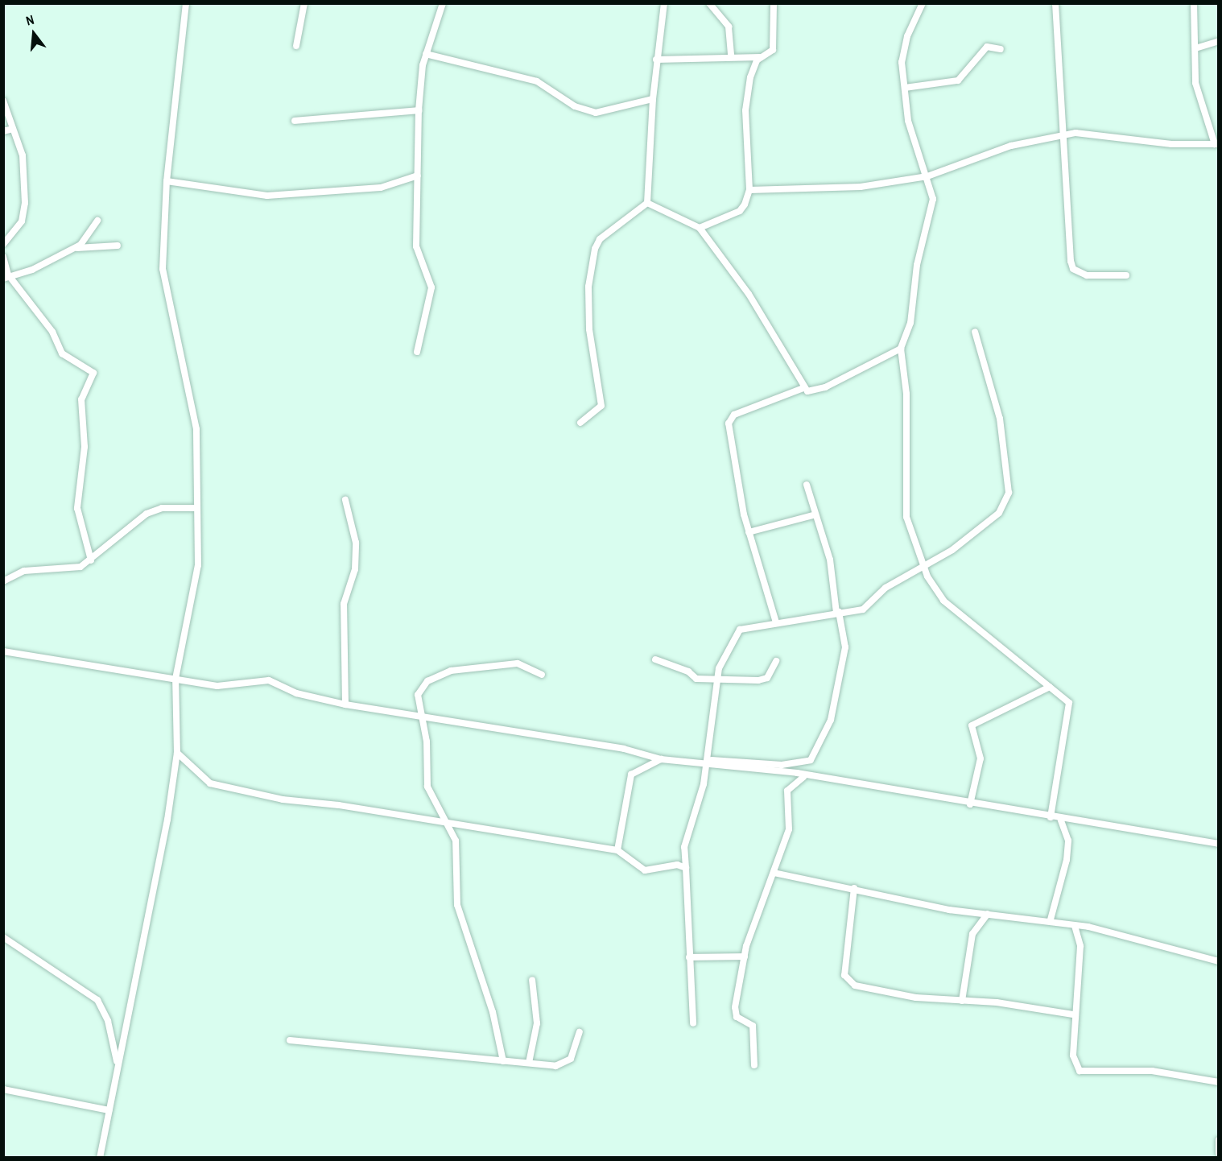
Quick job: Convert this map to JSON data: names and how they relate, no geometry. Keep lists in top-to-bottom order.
{
  "north": "top"
}
